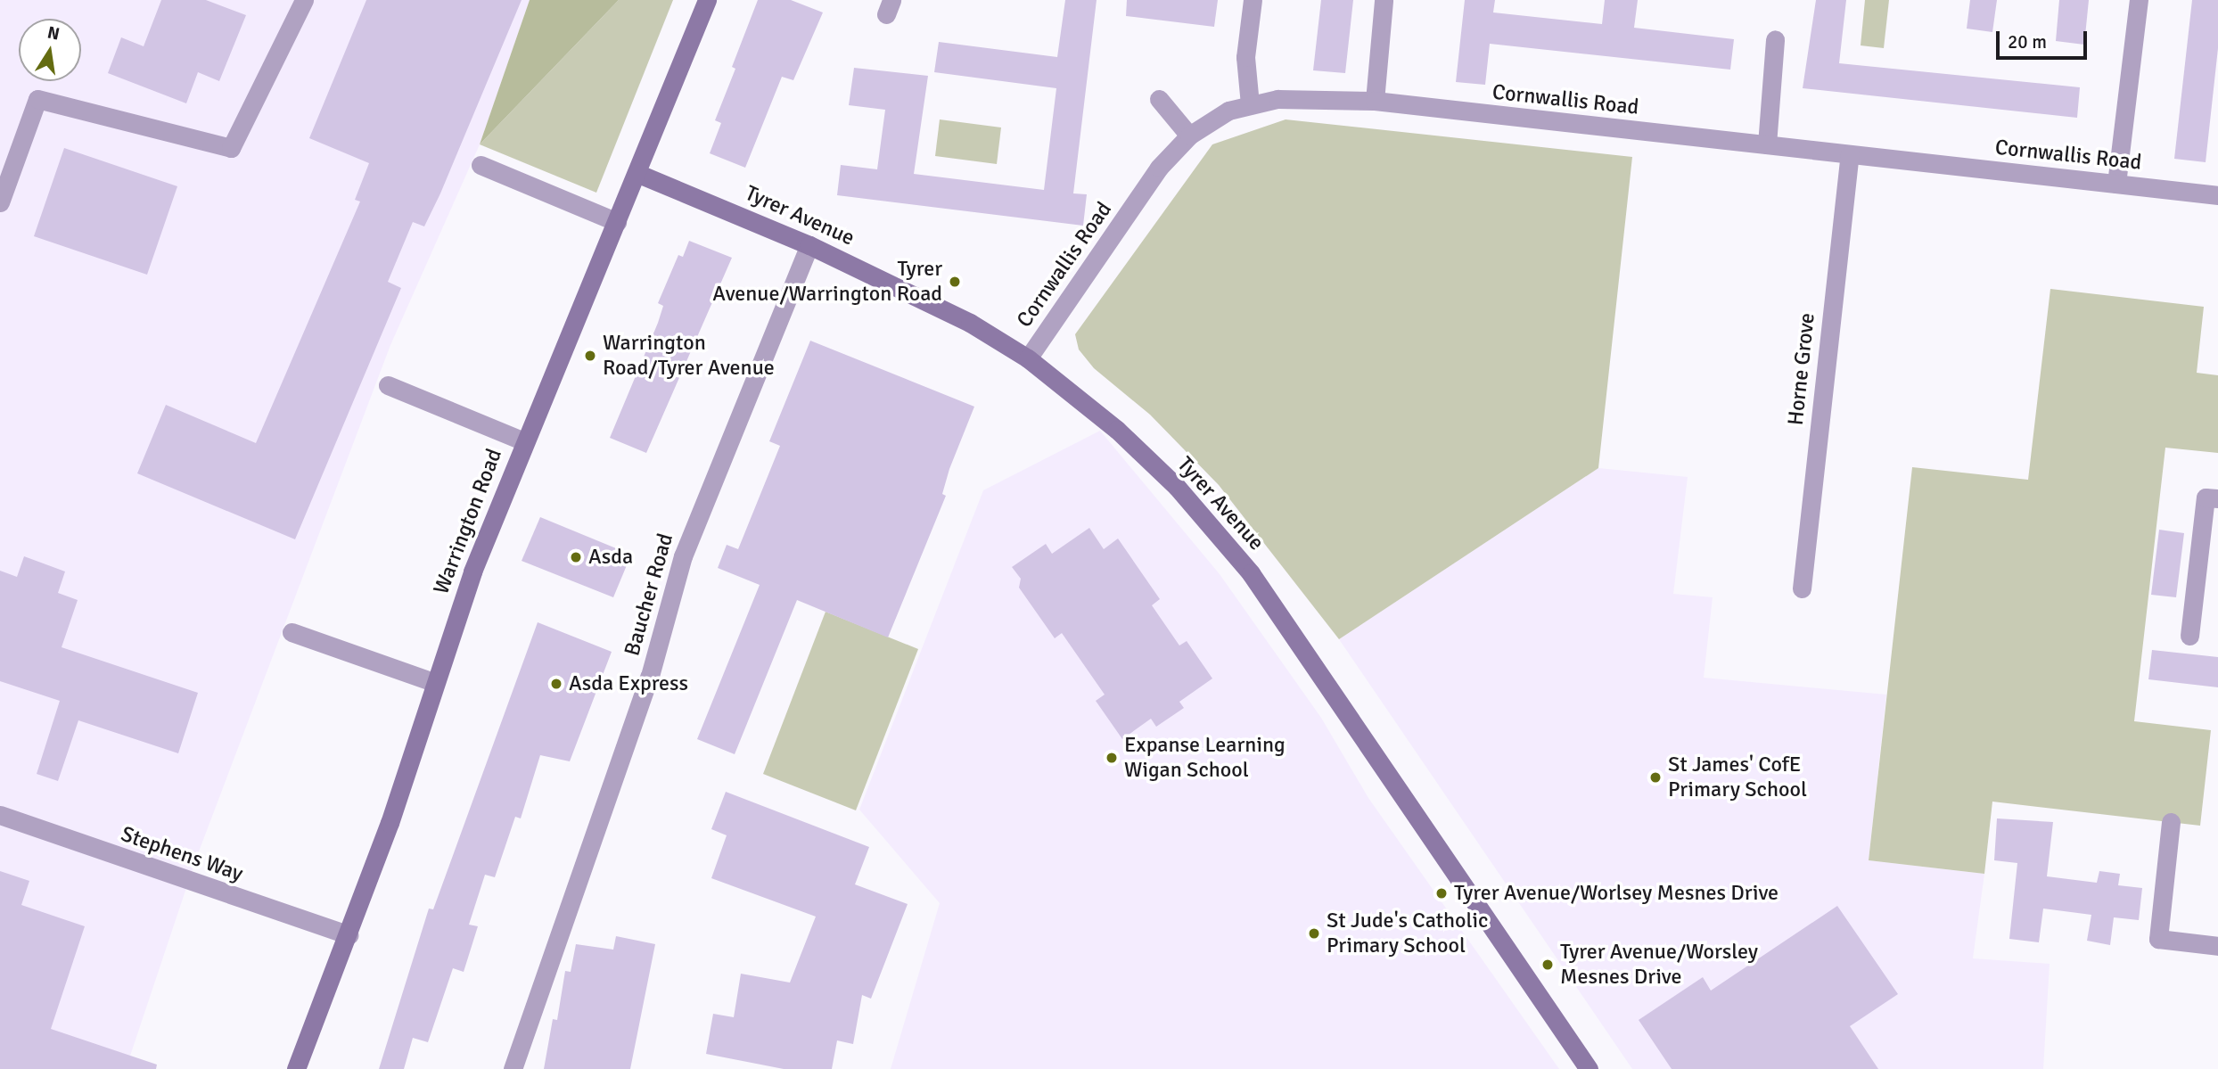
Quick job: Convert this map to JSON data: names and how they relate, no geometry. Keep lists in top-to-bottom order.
{
  "streets": {
    "street": [
      "Cornwallis Road",
      "Tyrer Avenue",
      "Horne Grove",
      "Warrington Road",
      "Baucher Road",
      "Stephens Way"
    ]
  },
  "crossings": [
    ["Cornwallis Road", "Tyrer Avenue"],
    ["Cornwallis Road", "Horne Grove"],
    ["Tyrer Avenue", "Warrington Road"],
    ["Tyrer Avenue", "Baucher Road"],
    ["Warrington Road", "Stephens Way"]
  ],
  "places": [
    "Tyrer Avenue/Warrington Road",
    "Warrington Road/Tyrer Avenue",
    "Asda",
    "Asda Express",
    "Expanse Learning Wigan School",
    "St James' CofE Primary School",
    "Tyrer Avenue/Worlsey Mesnes Drive",
    "St Jude's Catholic Primary School",
    "Tyrer Avenue/Worsley Mesnes Drive"
  ],
  "scale_bar": "20 m",
  "north": "top"
}
